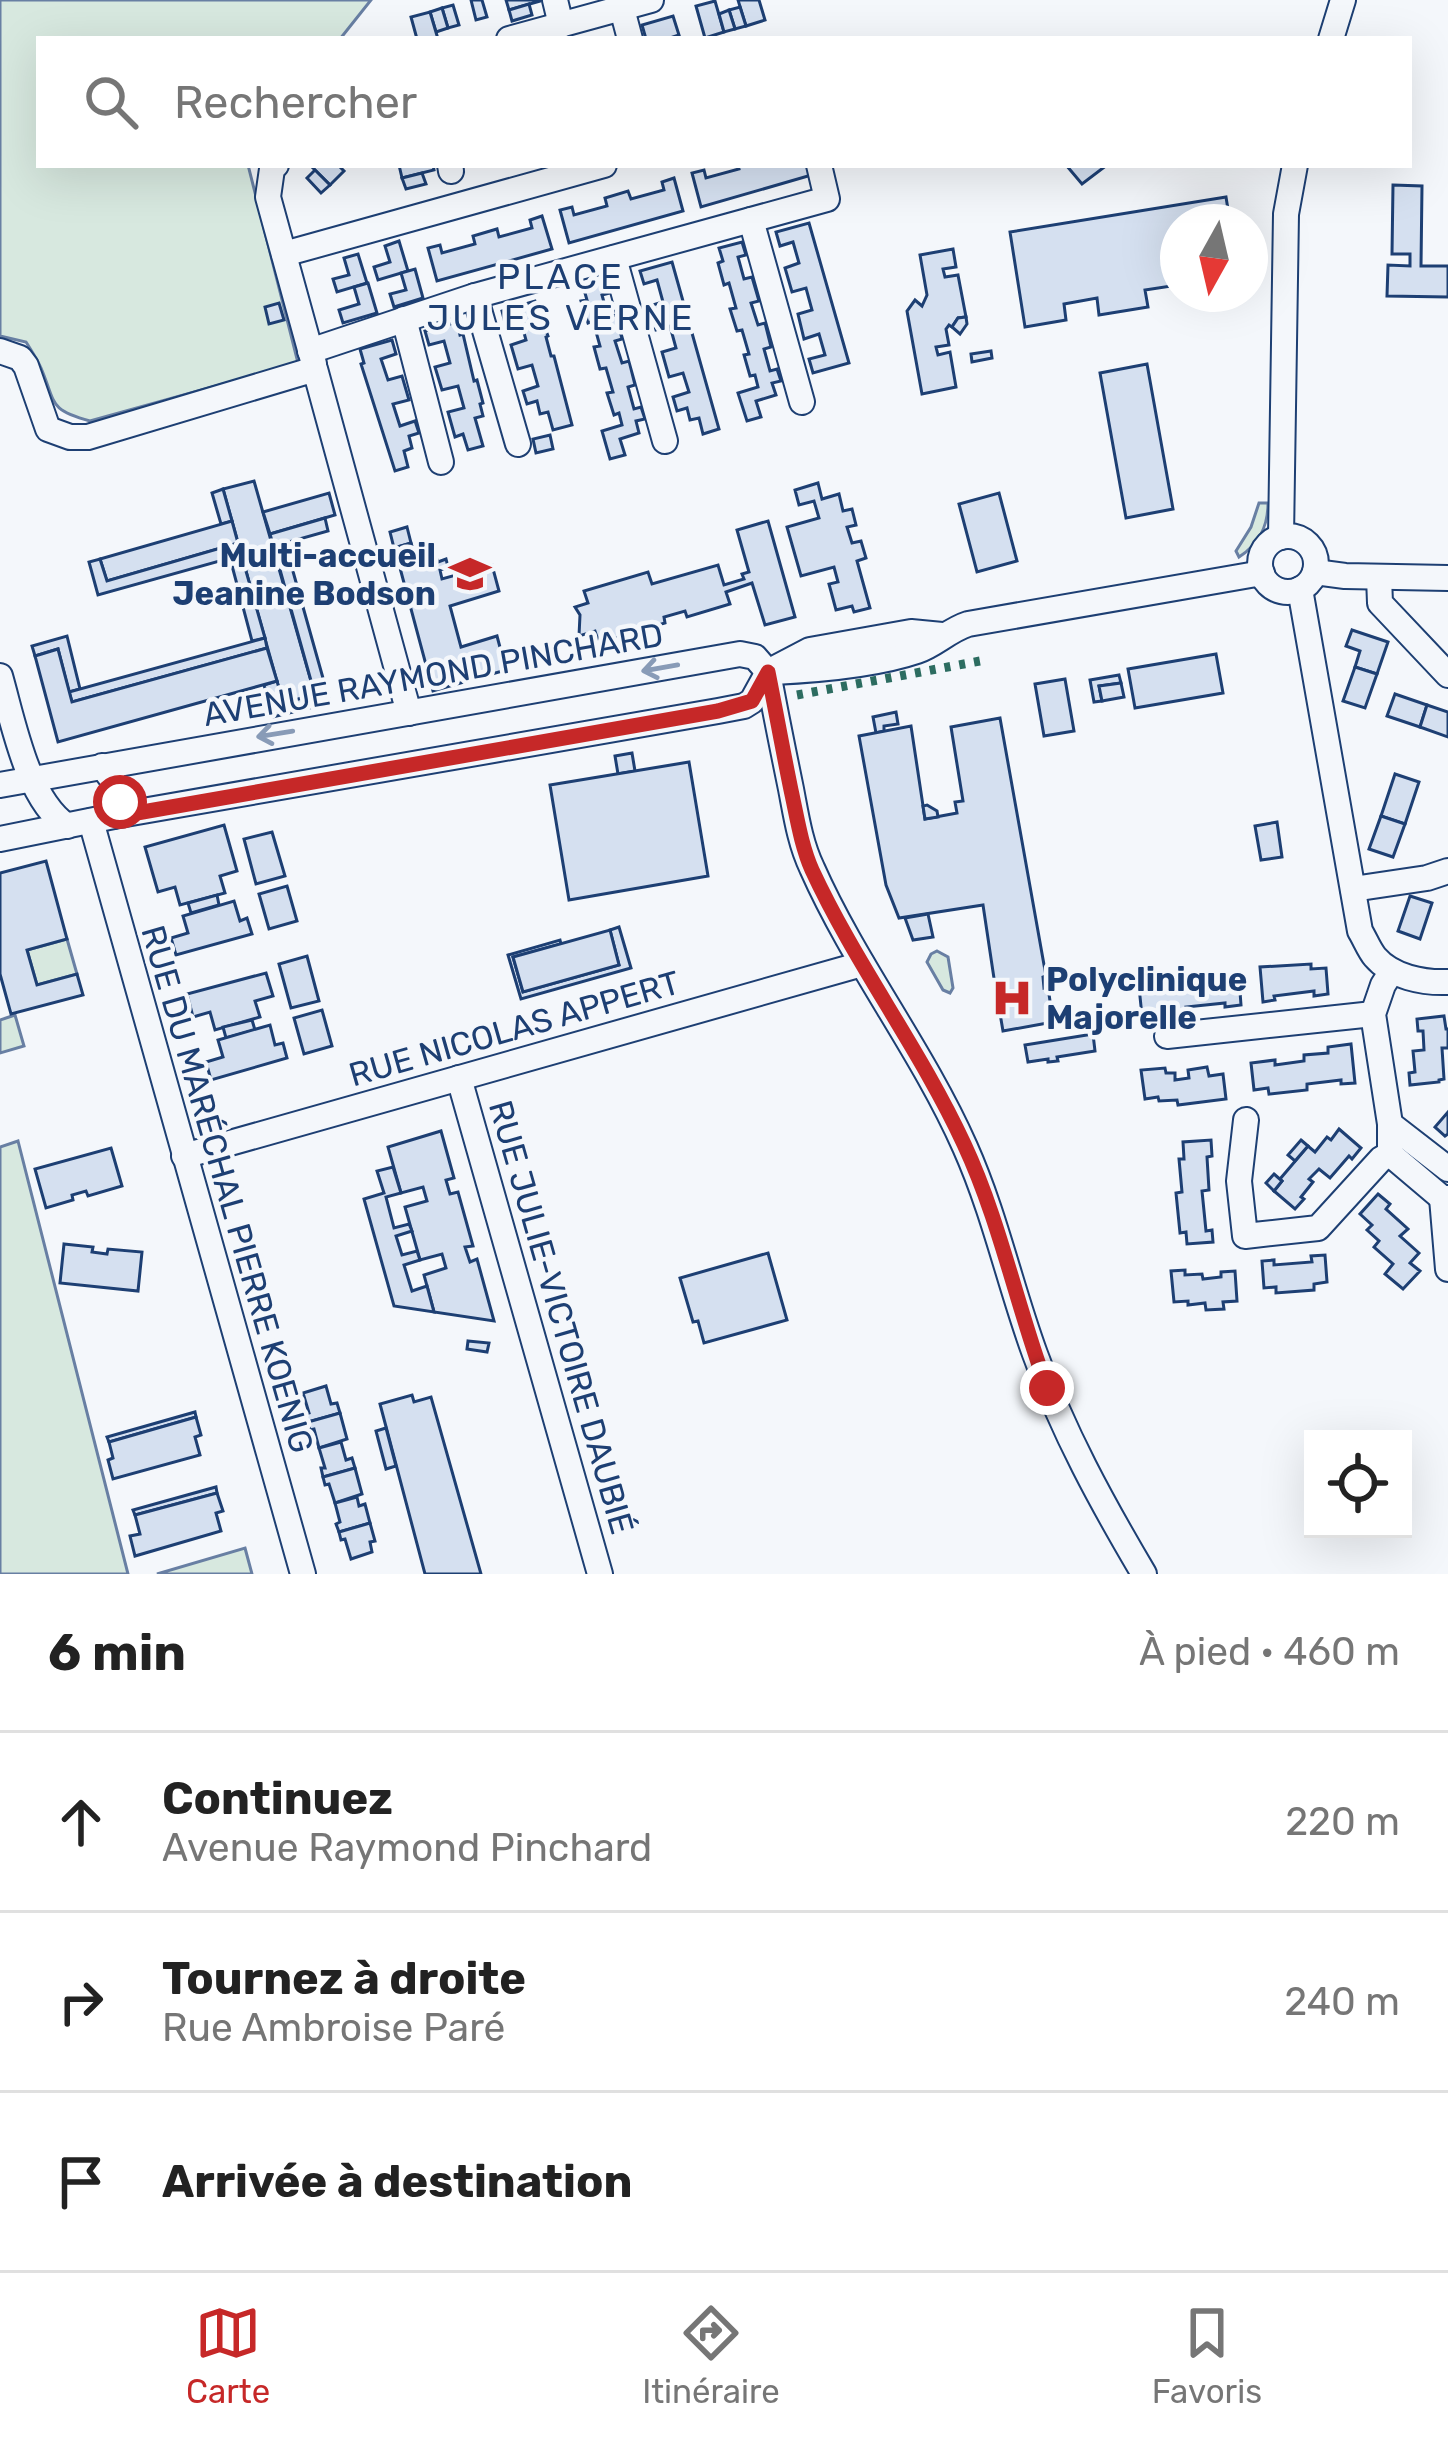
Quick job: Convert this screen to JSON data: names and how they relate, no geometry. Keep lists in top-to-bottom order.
{
  "streets": {
    "street": [
      "AVENUE RAYMOND PINCHARD",
      "RUE NICOLAS APPERT",
      "RUE DU MARÉCHAL PIERRE KOENIG",
      "RUE JULIE-VICTOIRE DAUBIÉ"
    ]
  },
  "crossings": [
    ["RUE NICOLAS APPERT", "RUE DU MARÉCHAL PIERRE KOENIG"],
    ["RUE NICOLAS APPERT", "RUE JULIE-VICTOIRE DAUBIÉ"]
  ],
  "districts": ["PLACE JULES VERNE"],
  "places": {
    "school or university": ["Multi-accueil Jeanine Bodson"],
    "hospital": ["Polyclinique Majorelle"]
  },
  "north": "bottom",
  "page": {
    "search": "Rechercher",
    "heading": ["6 min", "À pied · 460 m"],
    "list": [
      ["Continuez", "Avenue Raymond Pinchard", "220 m"],
      ["Tournez à droite", "Rue Ambroise Paré", "240 m"],
      "Arrivée à destination"
    ],
    "nav": ["Carte", "Itinéraire", "Favoris"]
  }
}
